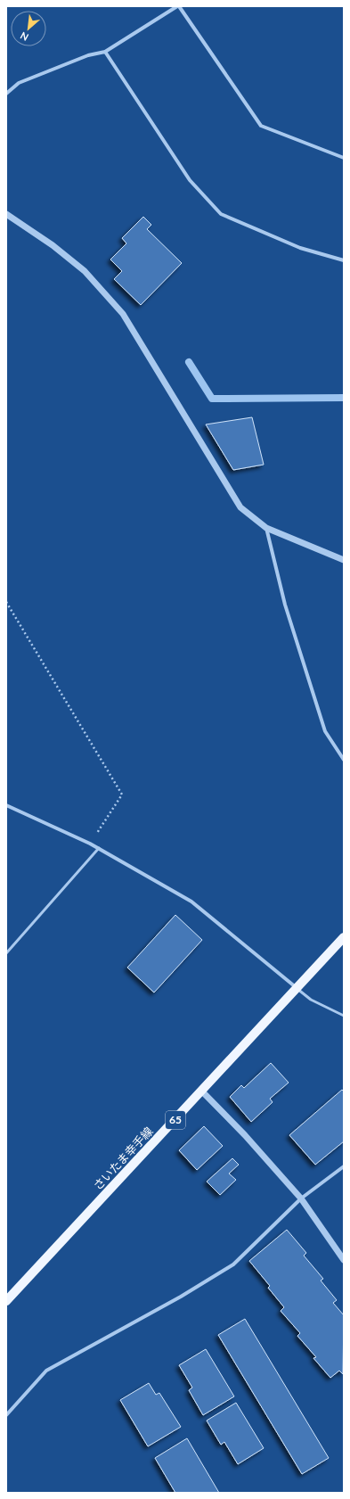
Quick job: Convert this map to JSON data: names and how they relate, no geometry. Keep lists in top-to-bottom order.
{
  "streets": {
    "main road": ["65", "さいたま幸手線"]
  },
  "north": "bottom left"
}
